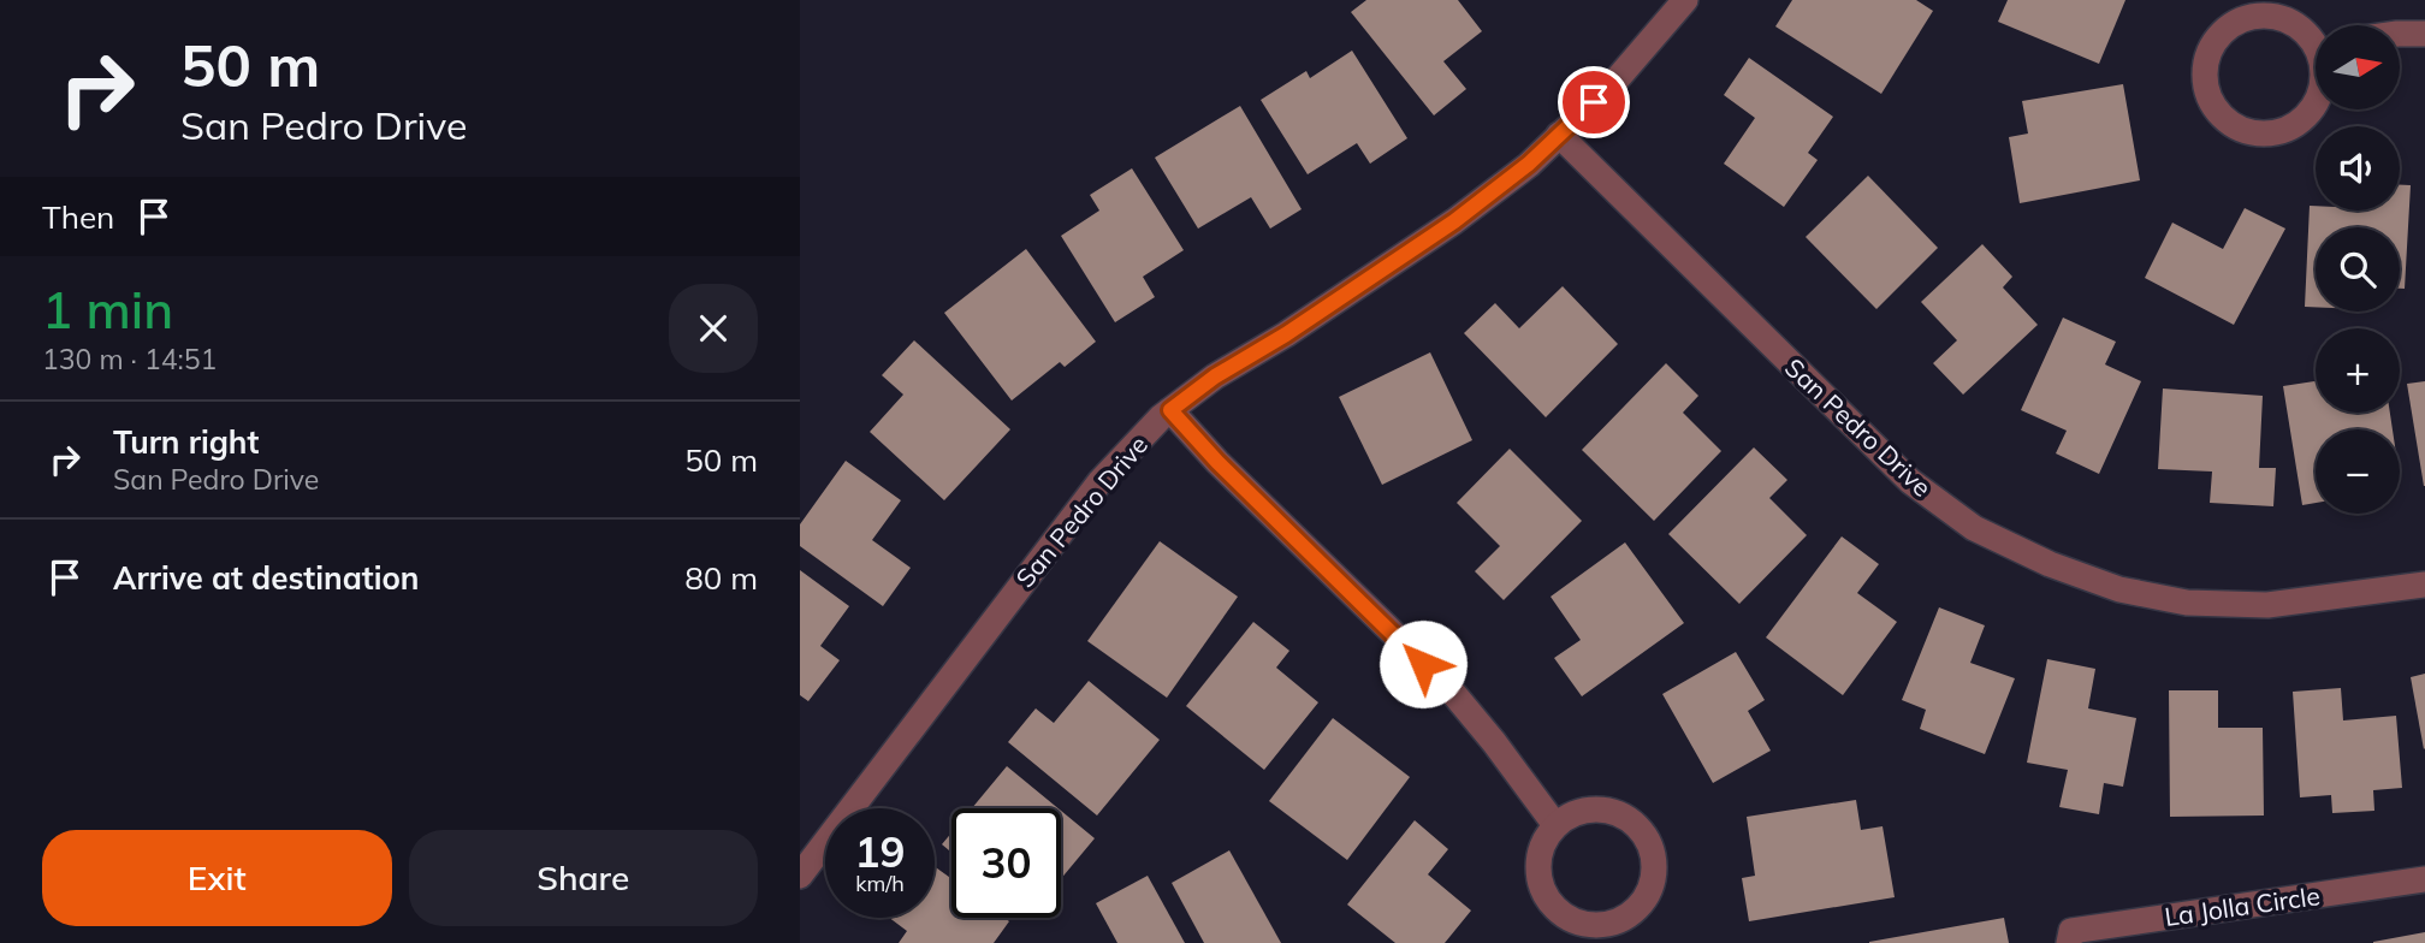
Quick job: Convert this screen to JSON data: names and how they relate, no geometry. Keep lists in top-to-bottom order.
{
  "streets": {
    "street": ["San Pedro Drive", "La Jolla Circle"]
  },
  "north": "right",
  "page": {
    "turn": ["50 m", "San Pedro Drive"],
    "map_buttons": ["+", "−"],
    "then": "Then",
    "heading": ["1 min", "130 m · 14:51"],
    "list": [
      {
        "name": "Turn right",
        "note": "San Pedro Drive",
        "value": "50 m"
      },
      {
        "name": "Arrive at destination",
        "value": "80 m"
      }
    ],
    "speed": "19 km/h",
    "limit": "30",
    "buttons": ["Exit", "Share"]
  }
}
